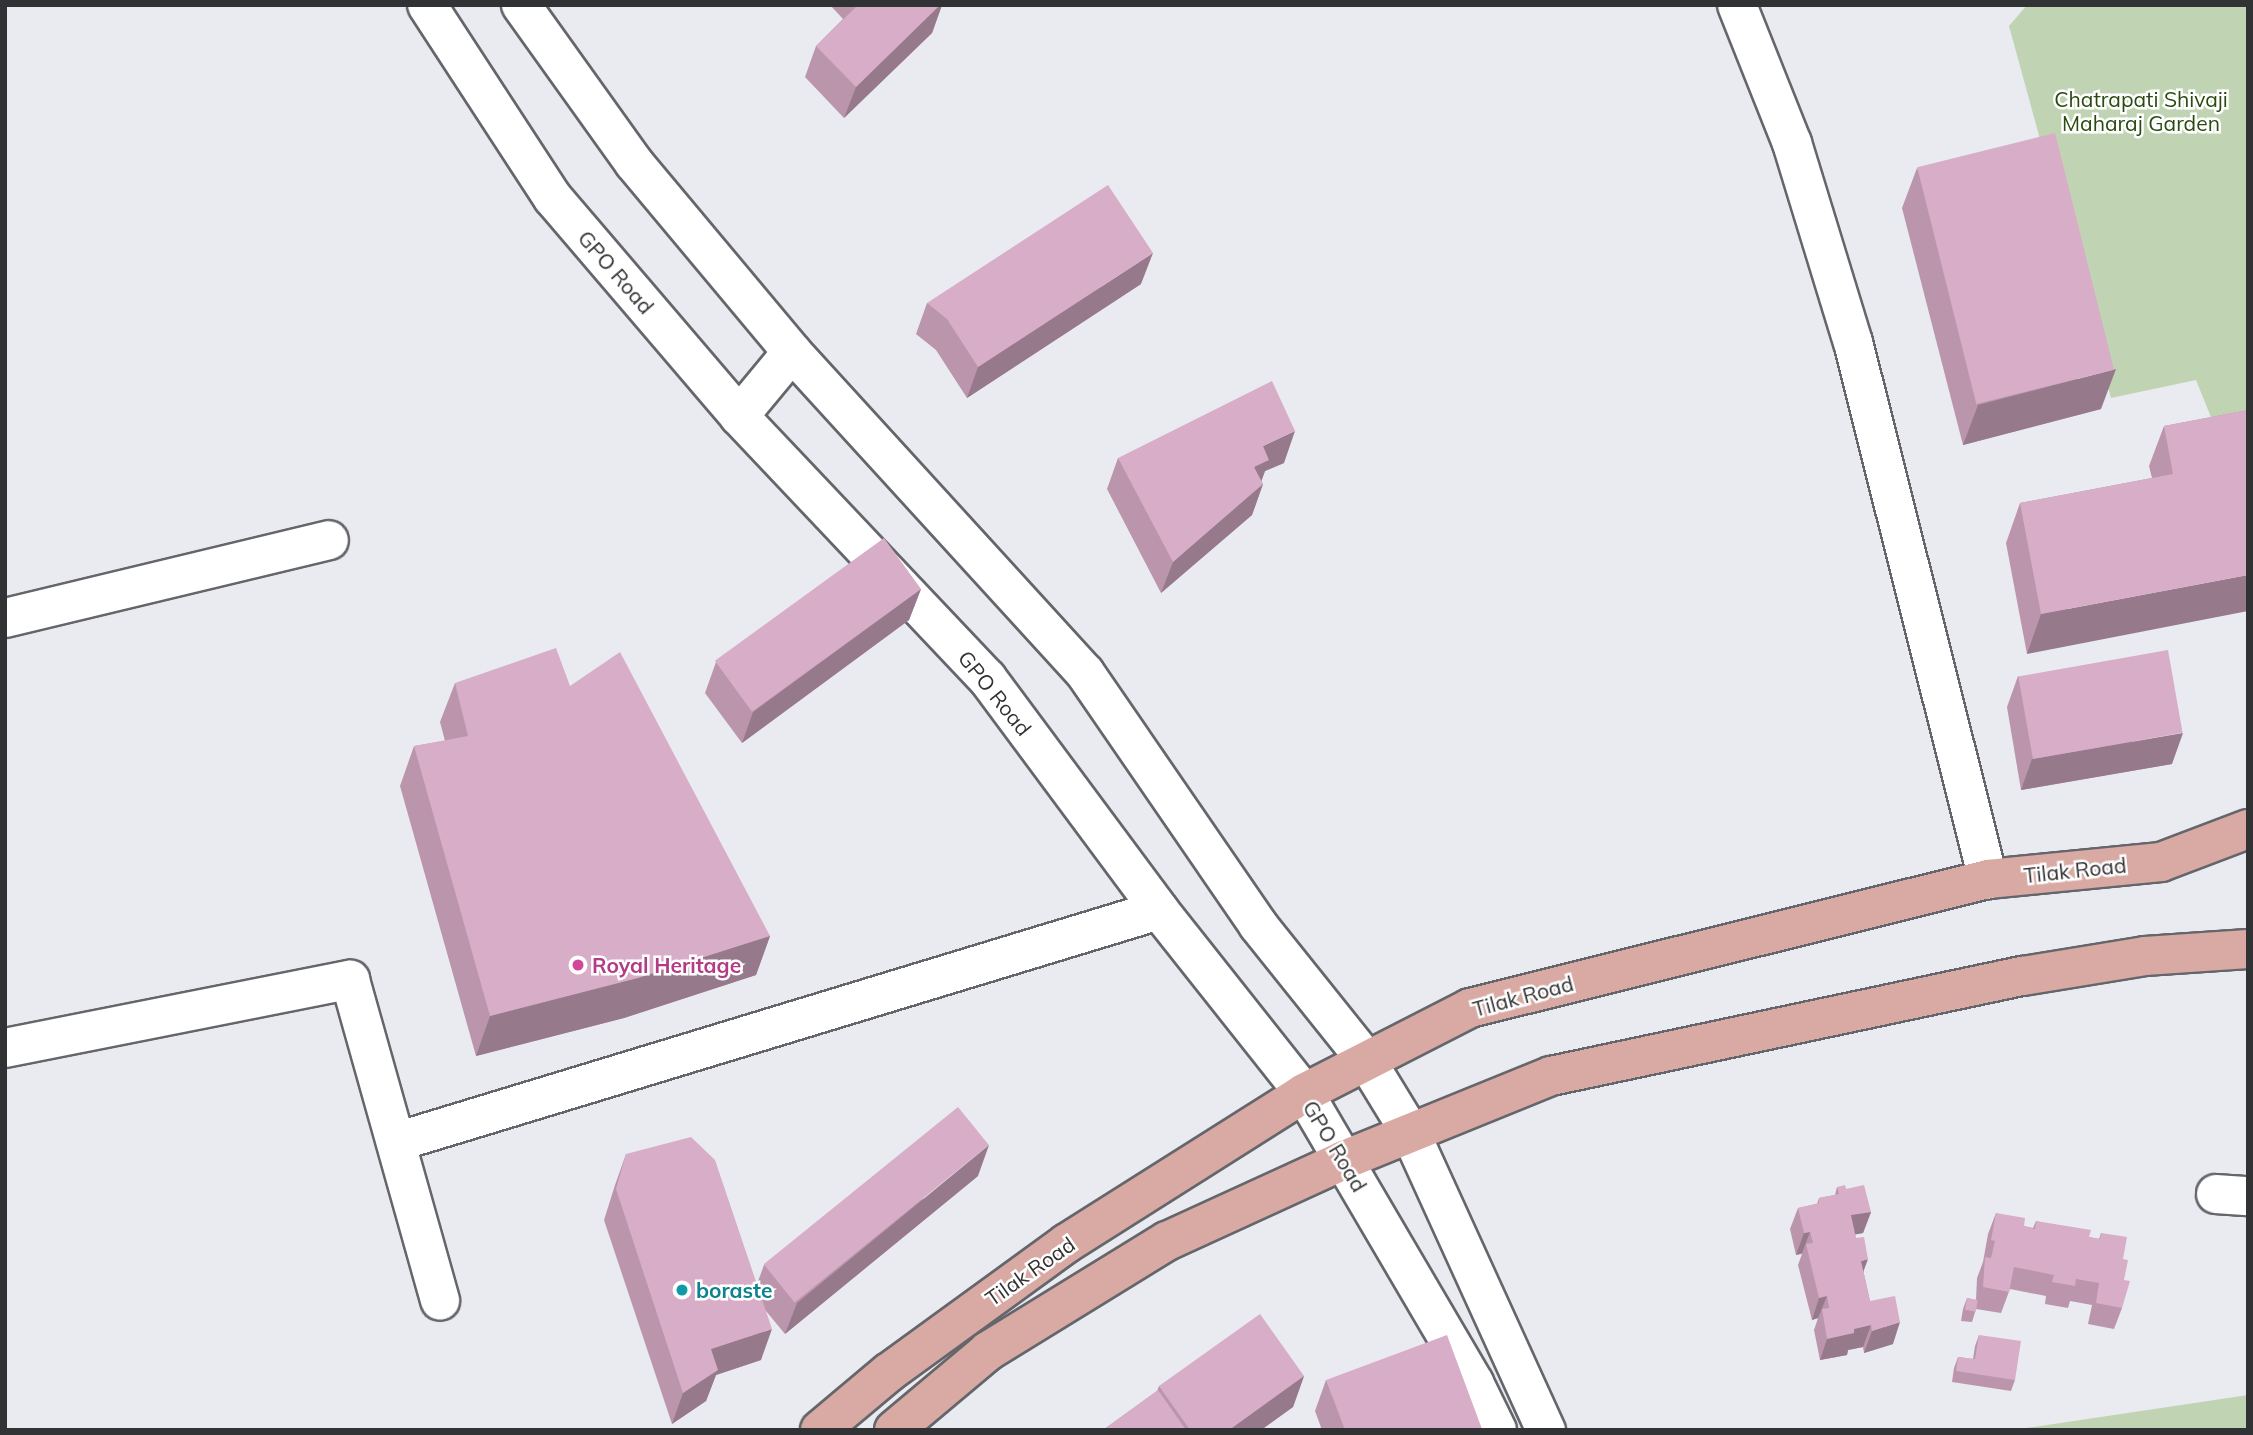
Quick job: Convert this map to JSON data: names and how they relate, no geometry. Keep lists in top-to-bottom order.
{
  "streets": {
    "main road": ["Tilak Road"],
    "street": ["GPO Road"]
  },
  "crossings": [
    ["GPO Road", "Tilak Road"]
  ],
  "parks": ["Chatrapati Shivaji Maharaj Garden"],
  "places": ["Royal Heritage", "boraste"]
}
